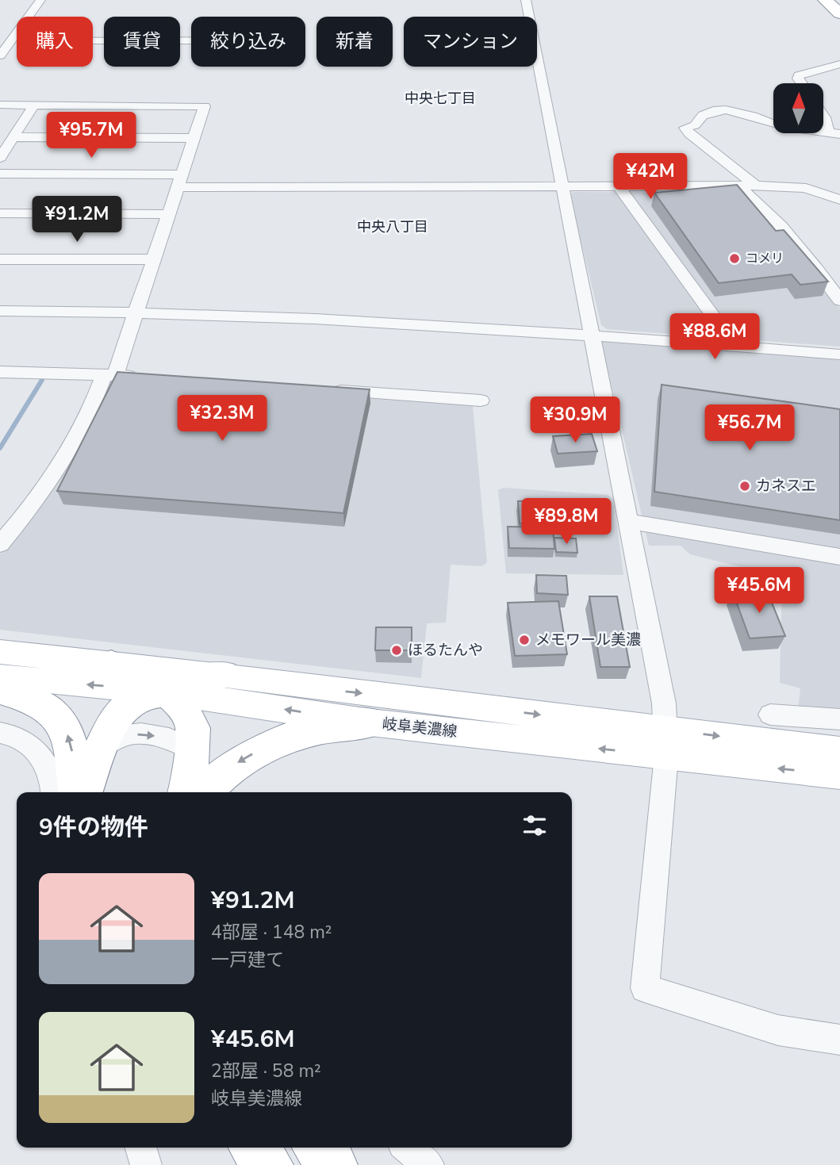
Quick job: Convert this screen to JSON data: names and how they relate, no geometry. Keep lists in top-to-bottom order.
{
  "streets": {
    "main road": ["岐阜美濃線"]
  },
  "districts": ["中央七丁目", "中央八丁目"],
  "places": [
    "コメリ",
    "カネスエ",
    "メモワール美濃",
    "ほるたんや"
  ],
  "north": "top",
  "page": {
    "chip": [
      "購入",
      "賃貸",
      "絞り込み",
      "新着",
      "マンション"
    ],
    "price": [
      "¥95.7M",
      "¥42M",
      "¥91.2M",
      "¥88.6M",
      "¥32.3M",
      "¥30.9M",
      "¥56.7M",
      "¥89.8M",
      "¥45.6M"
    ],
    "heading": "9件の物件",
    "list": [
      {
        "name": "¥91.2M",
        "note": "4部屋 · 148 m² · 一戸建て"
      },
      {
        "name": "¥45.6M",
        "note": "2部屋 · 58 m² · 岐阜美濃線"
      }
    ]
  }
}
